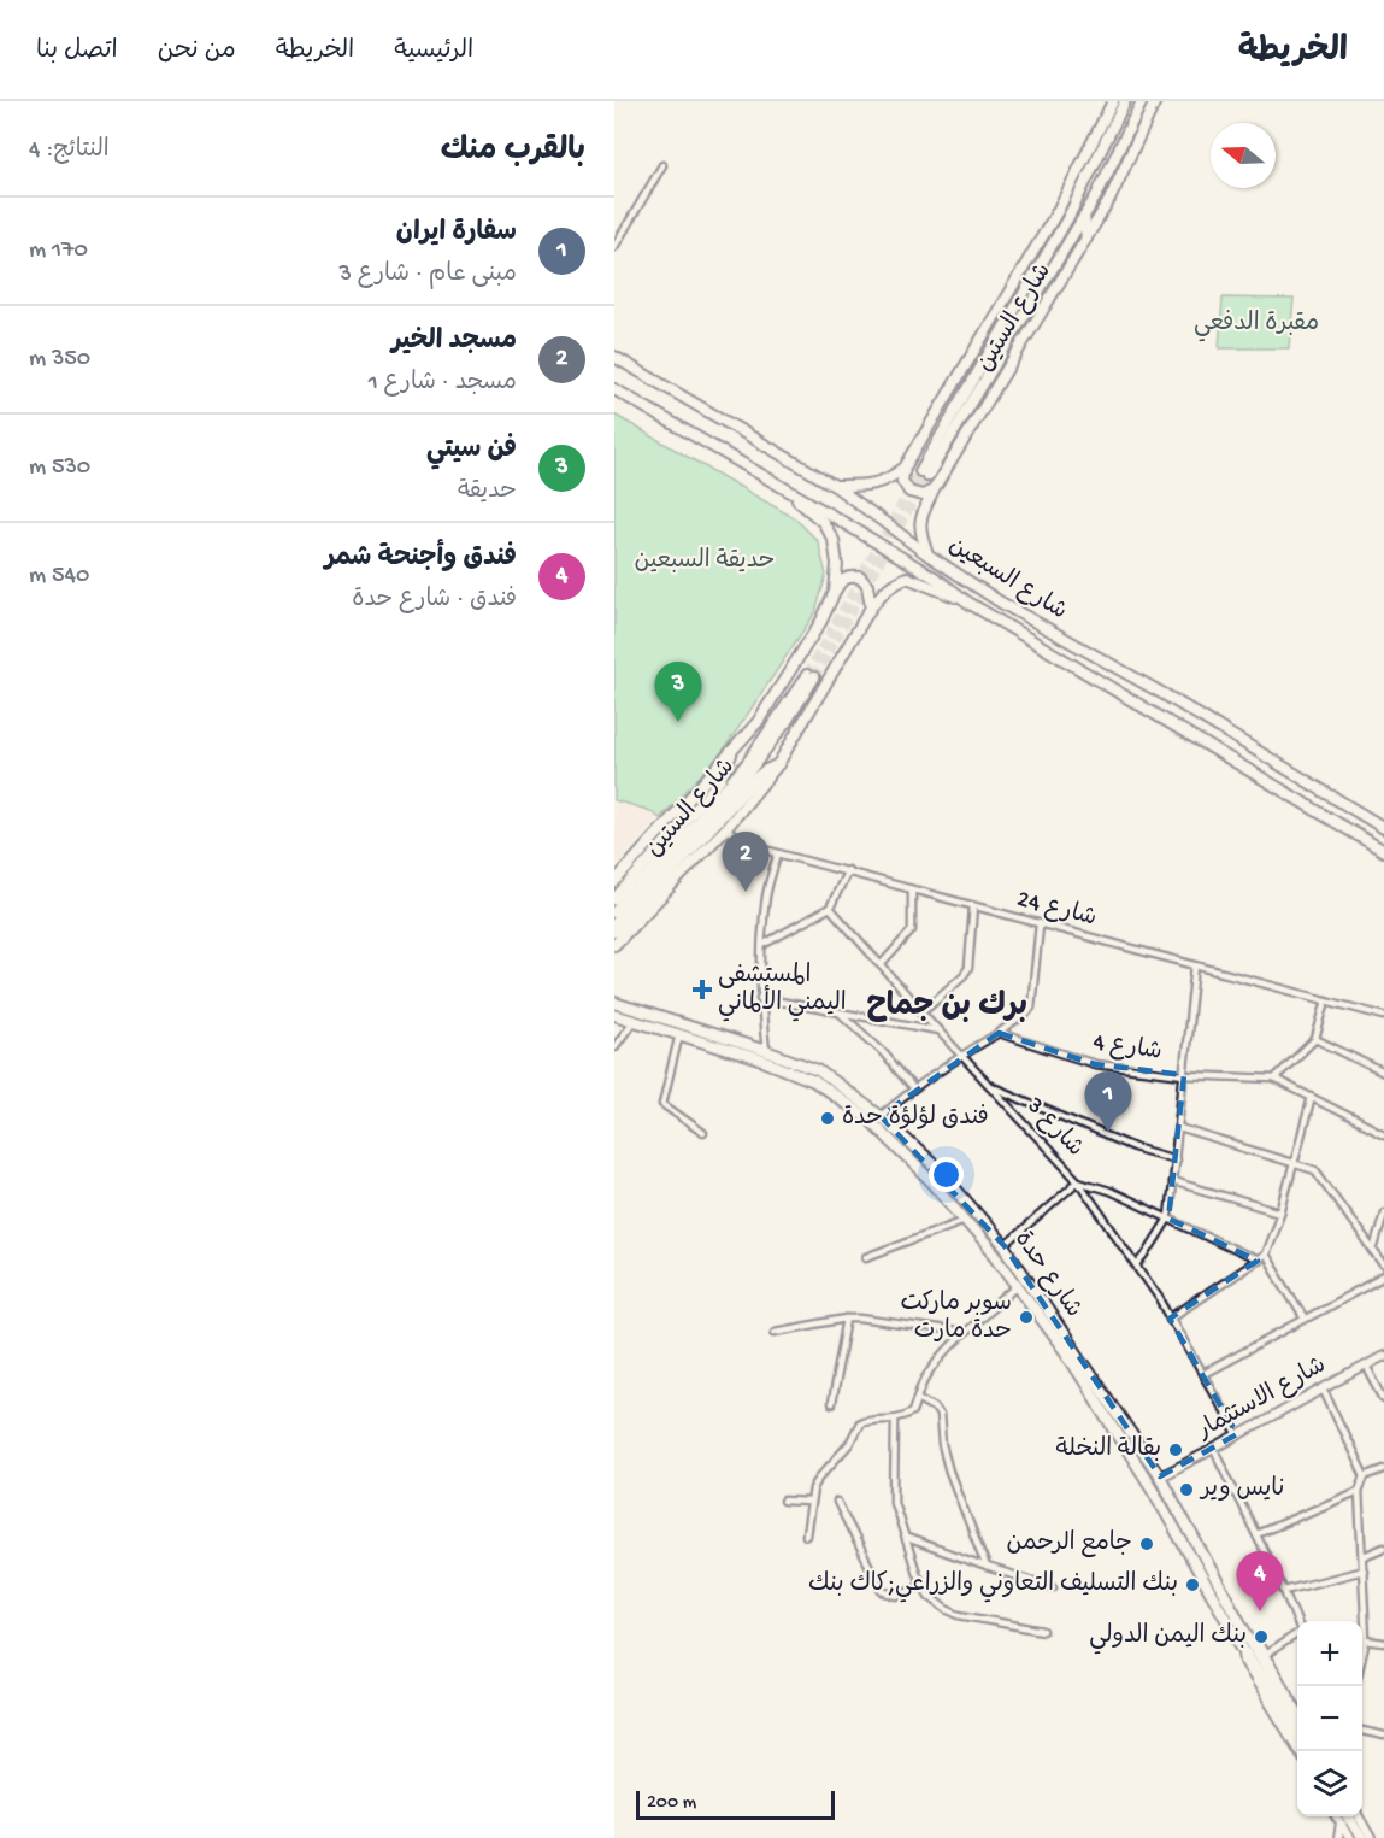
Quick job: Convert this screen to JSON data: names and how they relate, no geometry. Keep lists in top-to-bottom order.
{
  "streets": {
    "main road": ["شارع الستين", "شارع السبعين", "شارع حدة"],
    "street": [
      "شارع 24",
      "شارع 4",
      "شارع 3",
      "شارع الاستثمار"
    ]
  },
  "crossings": [
    ["شارع الستين", "شارع السبعين"],
    ["شارع 3", "شارع الاستثمار"],
    ["شارع حدة", "شارع الاستثمار"]
  ],
  "districts": ["برك بن جماح"],
  "parks": ["مقبرة الدفعي", "حديقة السبعين"],
  "places": {
    "health": ["المستشفى اليمني الألماني"],
    "other": [
      "فندق لؤلؤة حدة",
      "سوبر ماركت حدة مارت",
      "بقالة النخلة",
      "نايس وير",
      "جامع الرحمن",
      "بنك التسليف التعاوني والزراعي;كاك بنك",
      "بنك اليمن الدولي"
    ]
  },
  "scale_bar": "200 m",
  "north": "left",
  "page": {
    "header": "الخريطة",
    "nav": [
      "الرئيسية",
      "الخريطة",
      "من نحن",
      "اتصل بنا"
    ],
    "heading": ["بالقرب منك", "النتائج: 4"],
    "list": [
      {
        "mark": "1",
        "name": "سفارة ايران",
        "note": "مبنى عام · شارع 3",
        "value": "170 m"
      },
      {
        "mark": "2",
        "name": "مسجد الخير",
        "note": "مسجد · شارع 1",
        "value": "350 m"
      },
      {
        "mark": "3",
        "name": "فن سيتي",
        "note": "حديقة",
        "value": "530 m"
      },
      {
        "mark": "4",
        "name": "فندق وأجنحة شمر",
        "note": "فندق · شارع حدة",
        "value": "540 m"
      }
    ],
    "pins": [
      "3",
      "2",
      "1",
      "4"
    ],
    "map_buttons": ["+", "−"],
    "scale": "200 m"
  }
}
